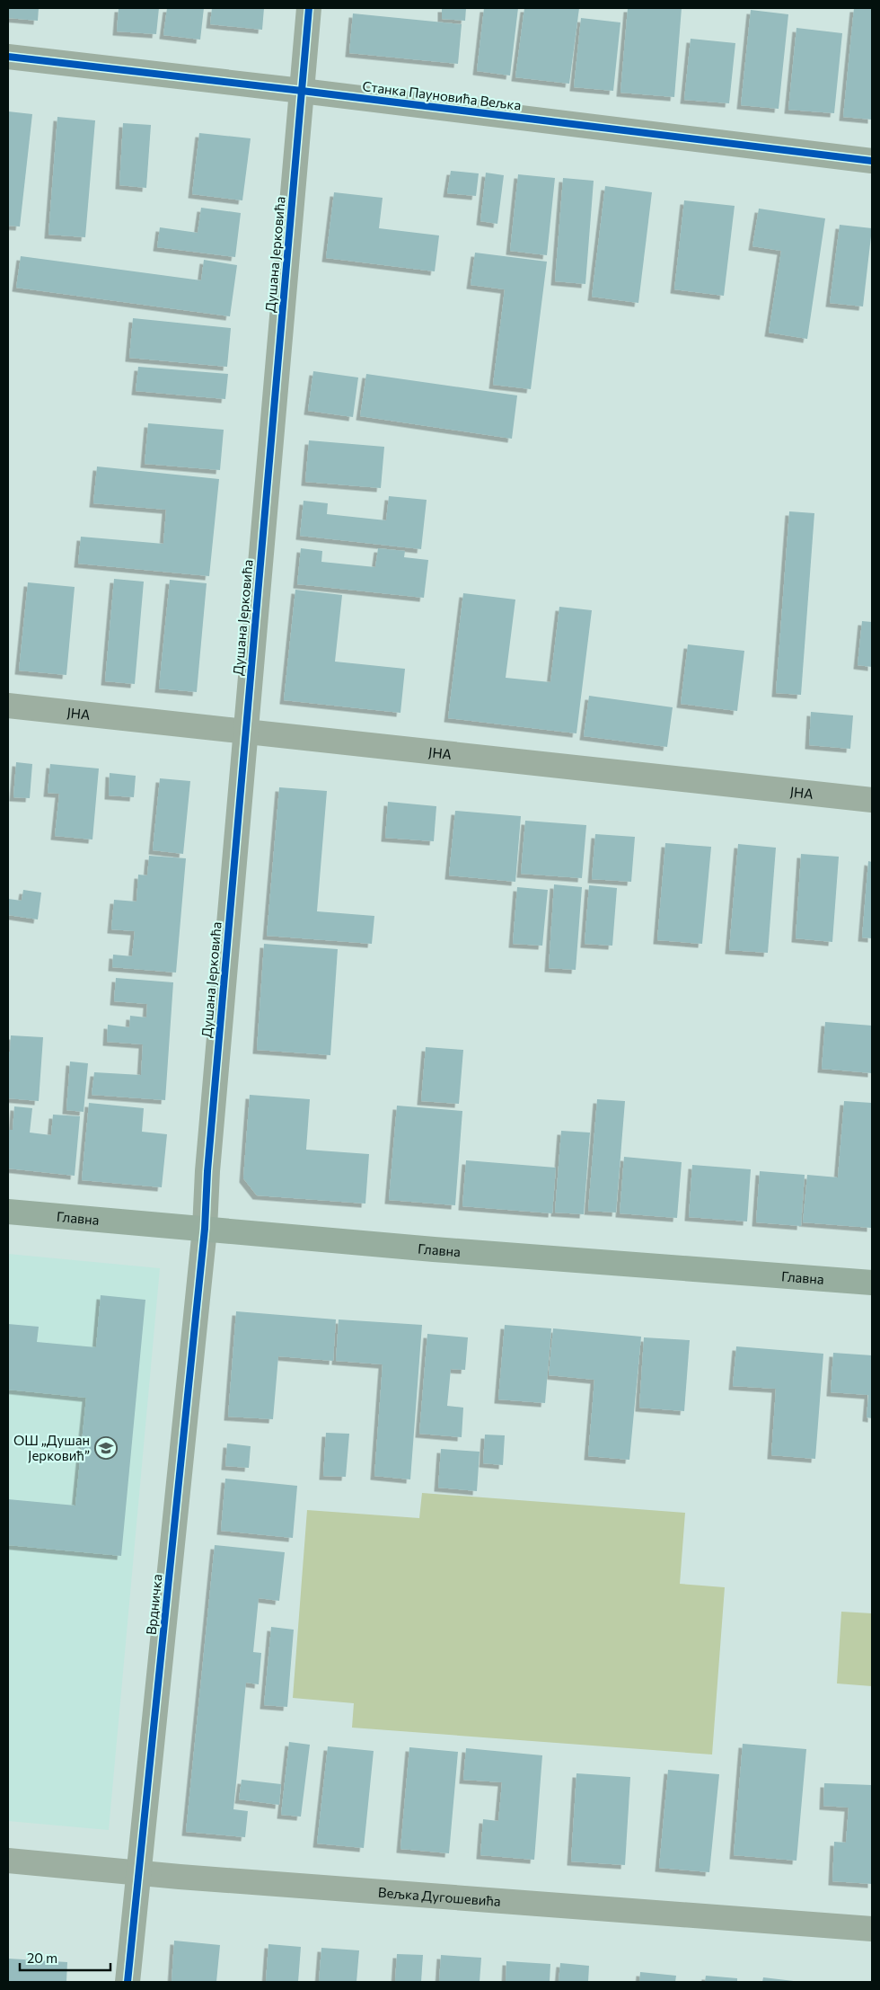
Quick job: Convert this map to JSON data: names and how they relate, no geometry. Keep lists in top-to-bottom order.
{
  "streets": {
    "main road": ["Главна"],
    "street": [
      "Станка Пауновића Вељка",
      "Душана Јерковића",
      "ЈНА",
      "Врдничка",
      "Вељка Дугошевића"
    ]
  },
  "crossings": [
    ["Станка Пауновића Вељка", "Душана Јерковића"],
    ["Душана Јерковића", "ЈНА"],
    ["Душана Јерковића", "Главна"],
    ["Душана Јерковића", "Врдничка"],
    ["Главна", "Врдничка"],
    ["Врдничка", "Вељка Дугошевића"]
  ],
  "places": {
    "school or university": ["ОШ „Душан Јерковић”"]
  },
  "scale_bar": "20 m"
}
